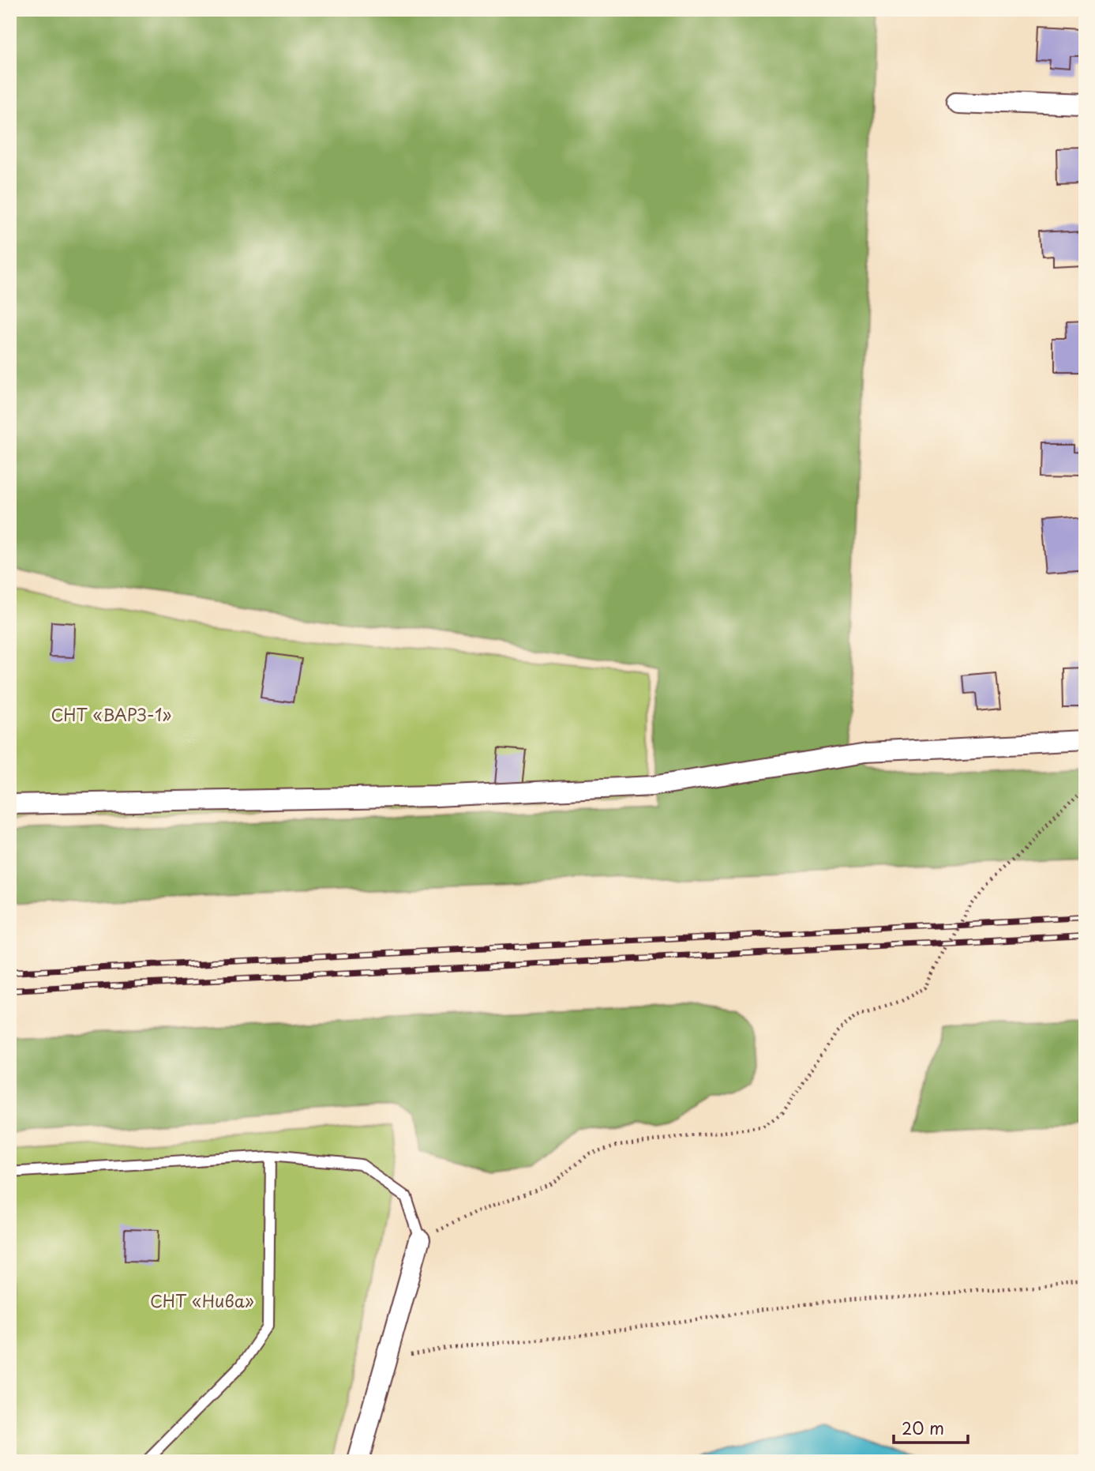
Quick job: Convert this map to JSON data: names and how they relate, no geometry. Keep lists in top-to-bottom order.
{
  "parks": ["СНТ «ВАРЗ-1»", "СНТ «Нива»"],
  "scale_bar": "20 m"
}
